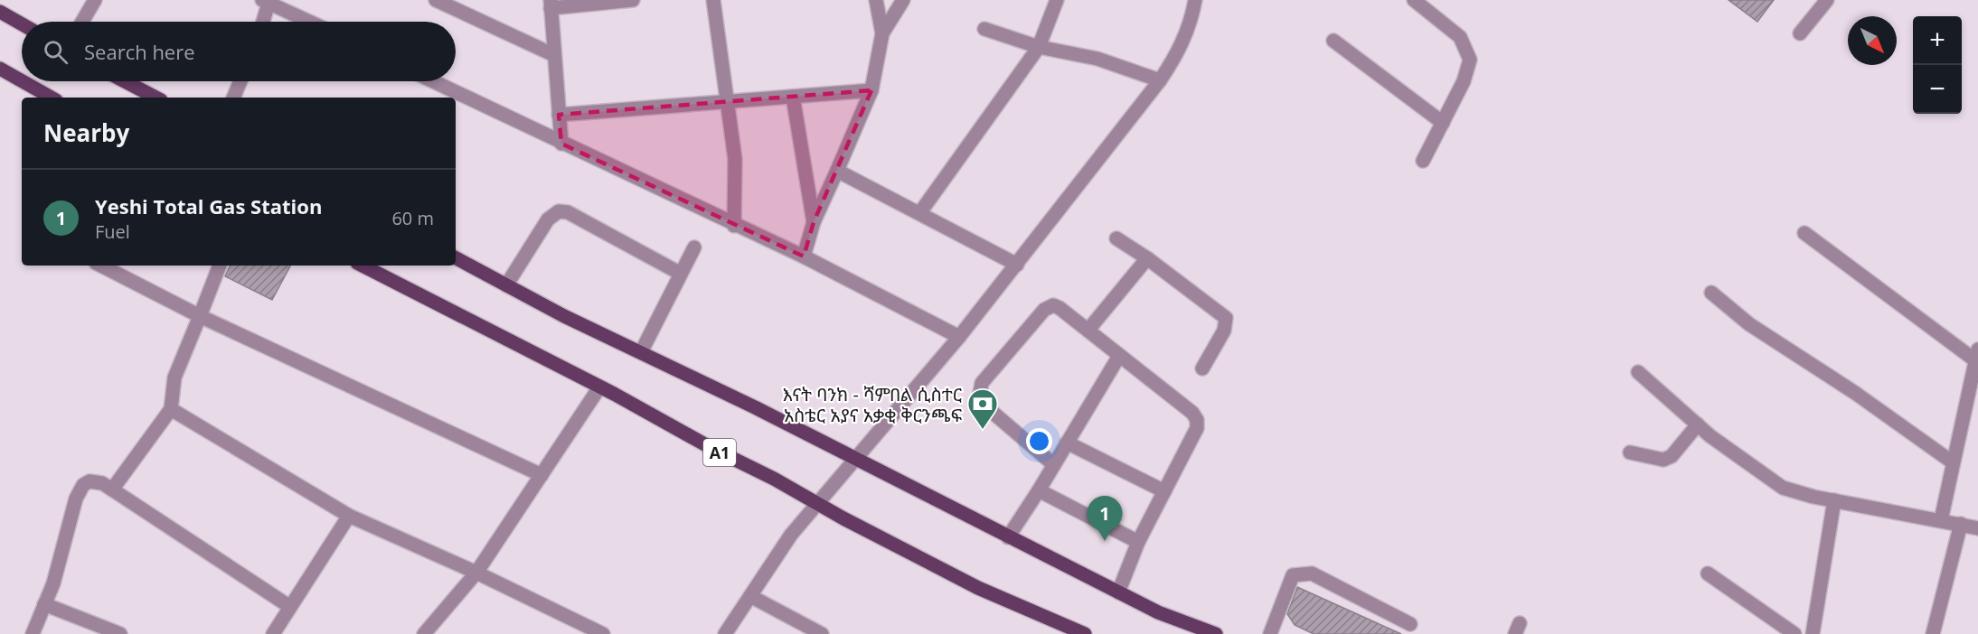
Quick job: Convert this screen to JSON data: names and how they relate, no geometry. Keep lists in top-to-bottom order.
{
  "streets": {
    "main road": ["A1"]
  },
  "places": {
    "bank": ["እናት ባንክ - ሻምበል ሲስተር አስቴር አያና አቃቂ ቅርንጫፍ"]
  },
  "north": "bottom right",
  "page": {
    "map_buttons": ["+", "−"],
    "search": "Search here",
    "heading": "Nearby",
    "list": [
      {
        "mark": "1",
        "name": "Yeshi Total Gas Station",
        "note": "Fuel",
        "value": "60 m"
      }
    ],
    "pins": "1"
  }
}
